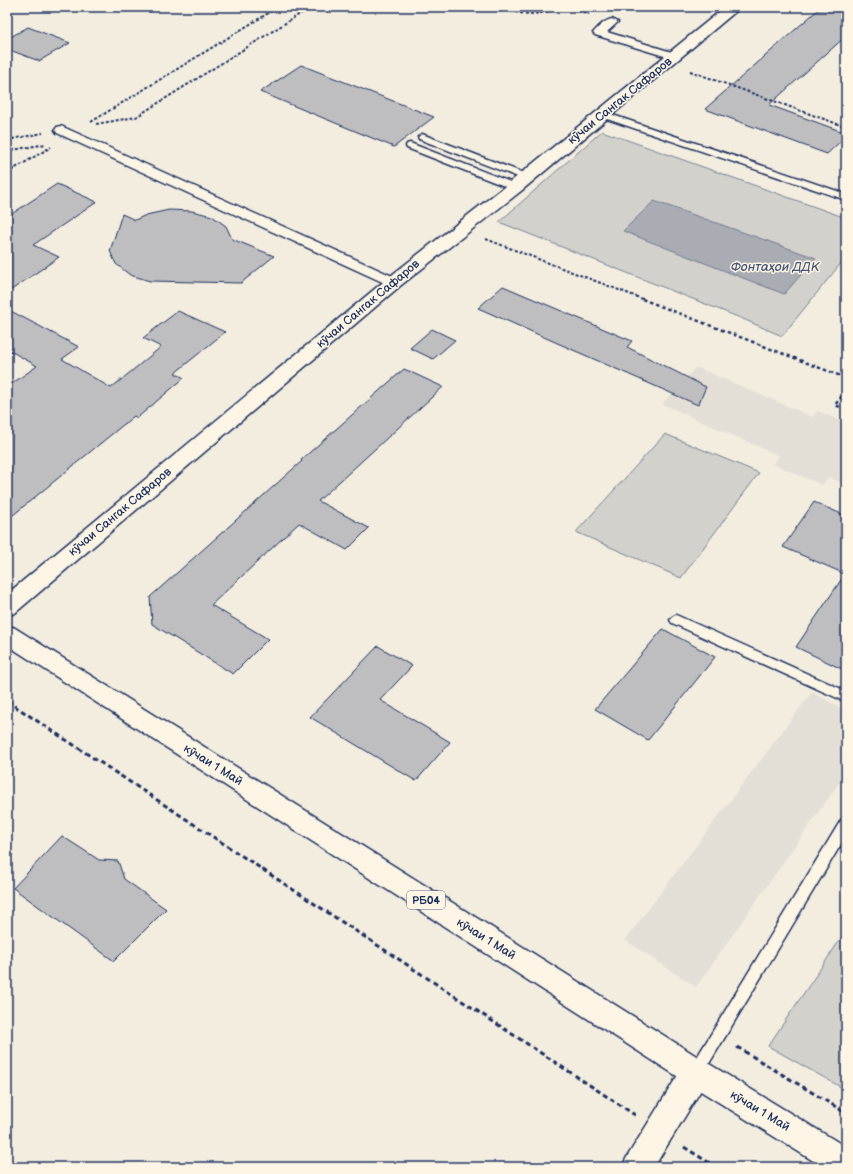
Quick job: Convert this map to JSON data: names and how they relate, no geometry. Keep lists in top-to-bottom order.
{
  "streets": {
    "street": ["кӯчаи Сангак Сафаров", "кӯчаи 1 Май", "РБ04"]
  },
  "water": ["Фонтаҳои ДДК"]
}
